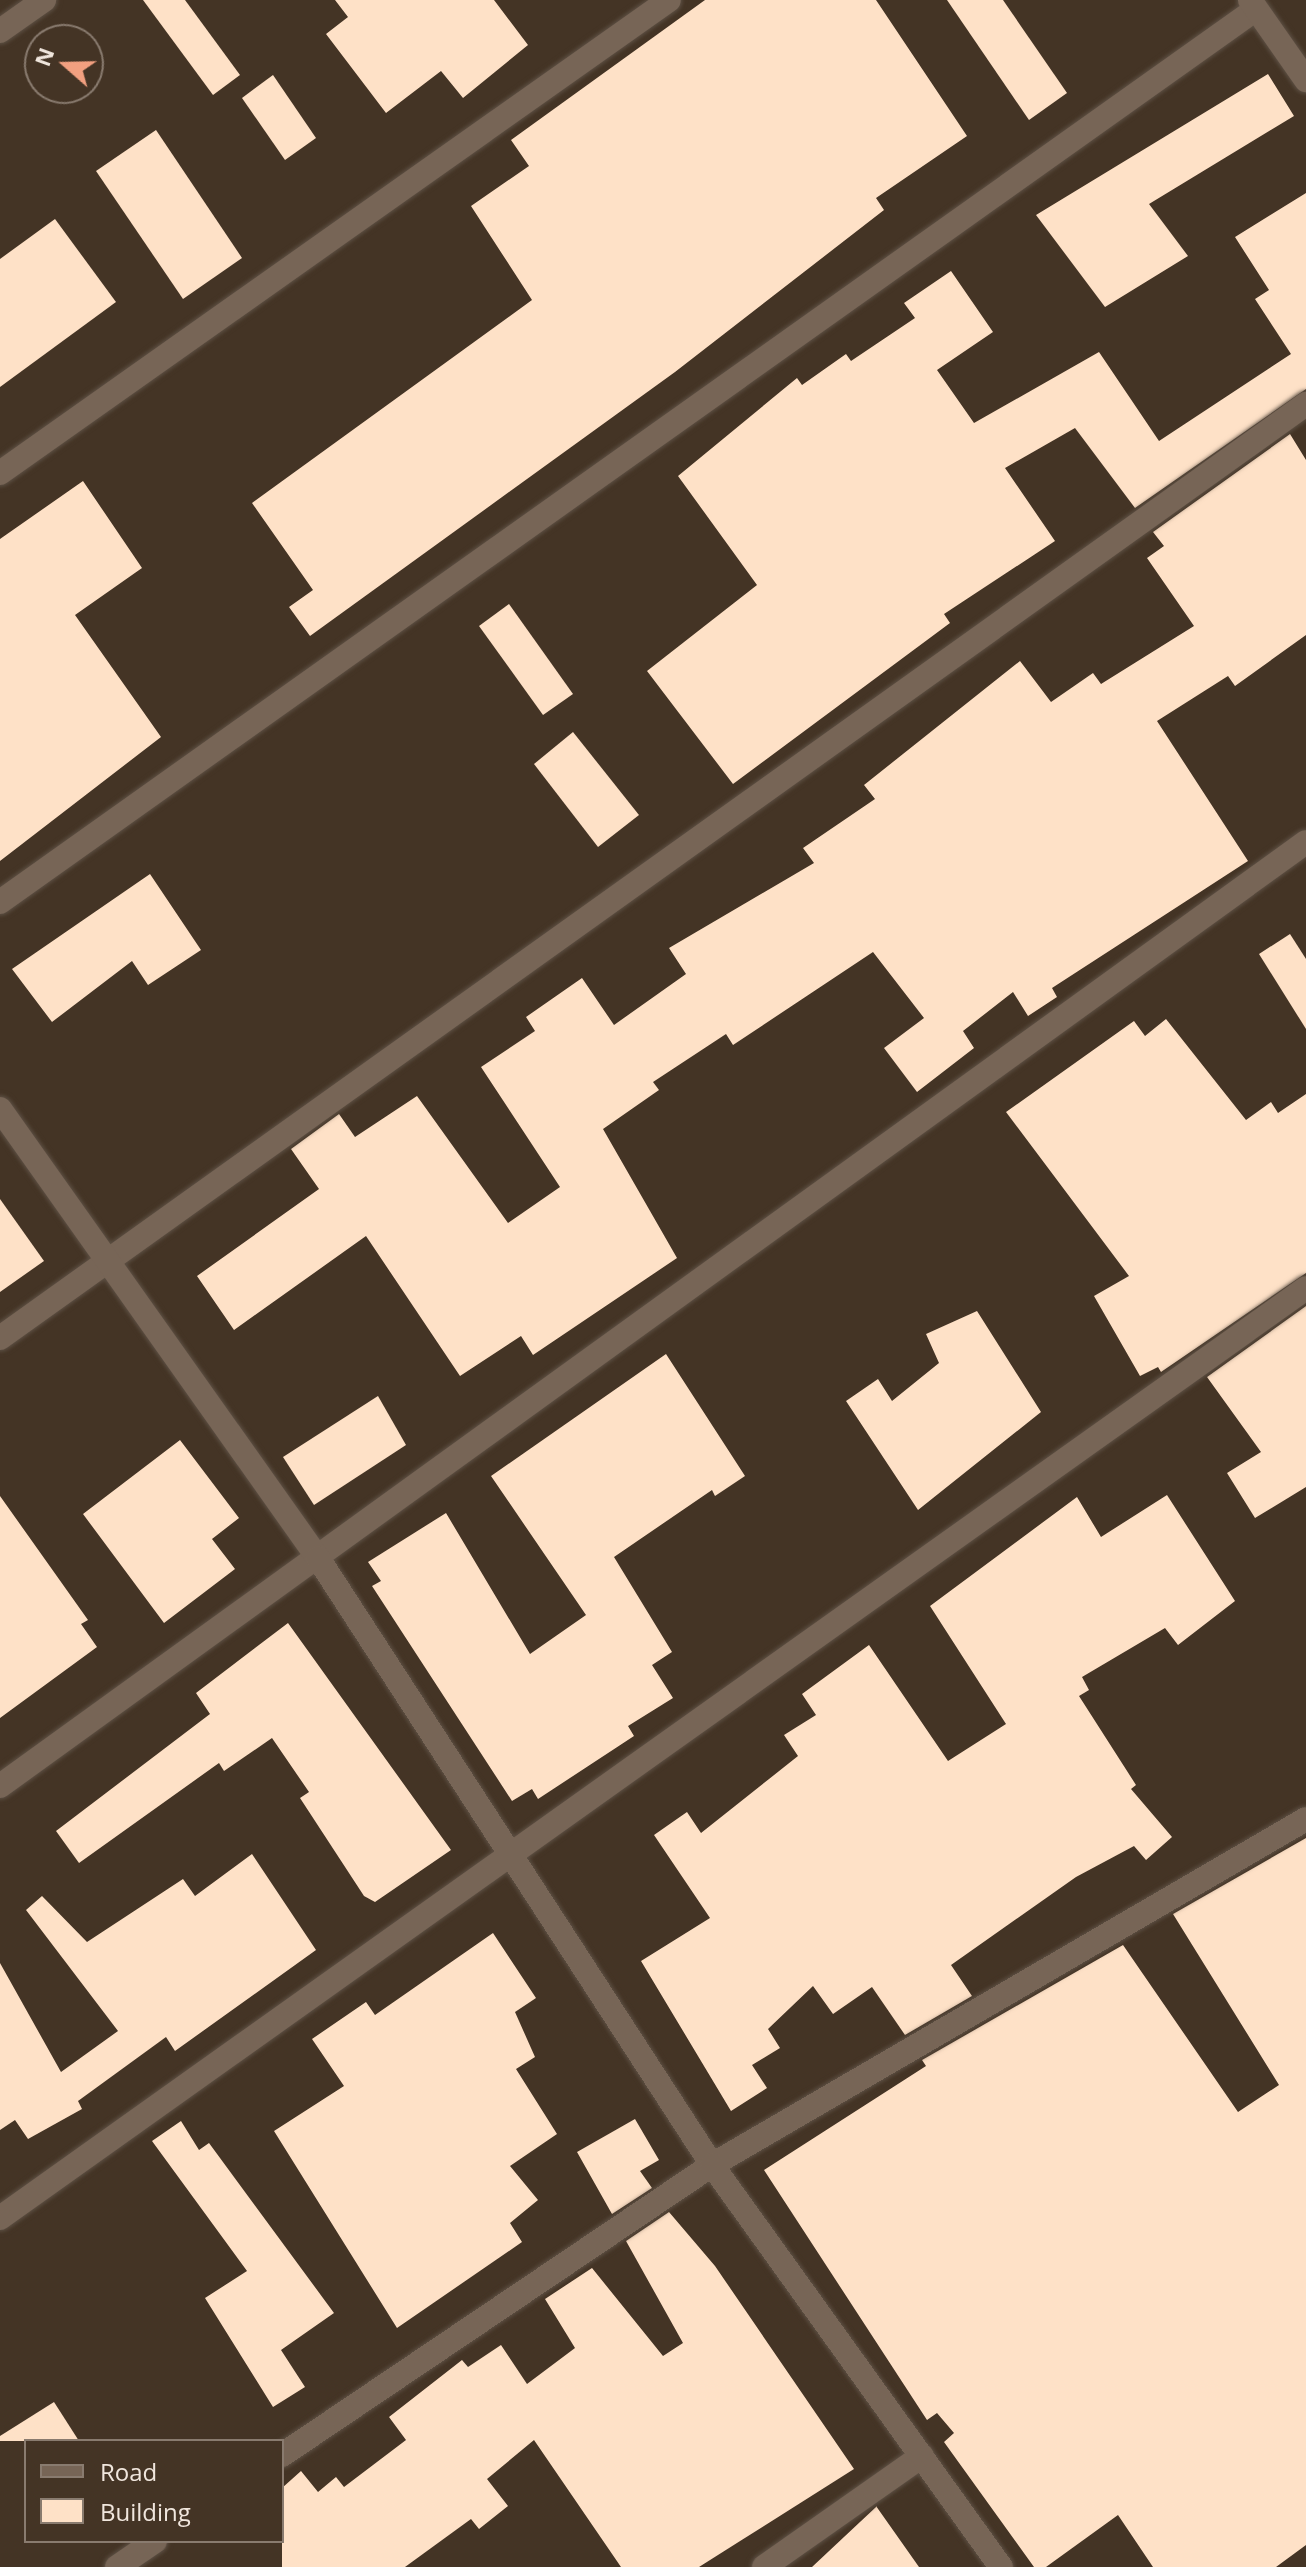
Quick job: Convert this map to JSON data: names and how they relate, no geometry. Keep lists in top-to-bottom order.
{
  "legend": ["Road", "Building"],
  "north": "left"
}
